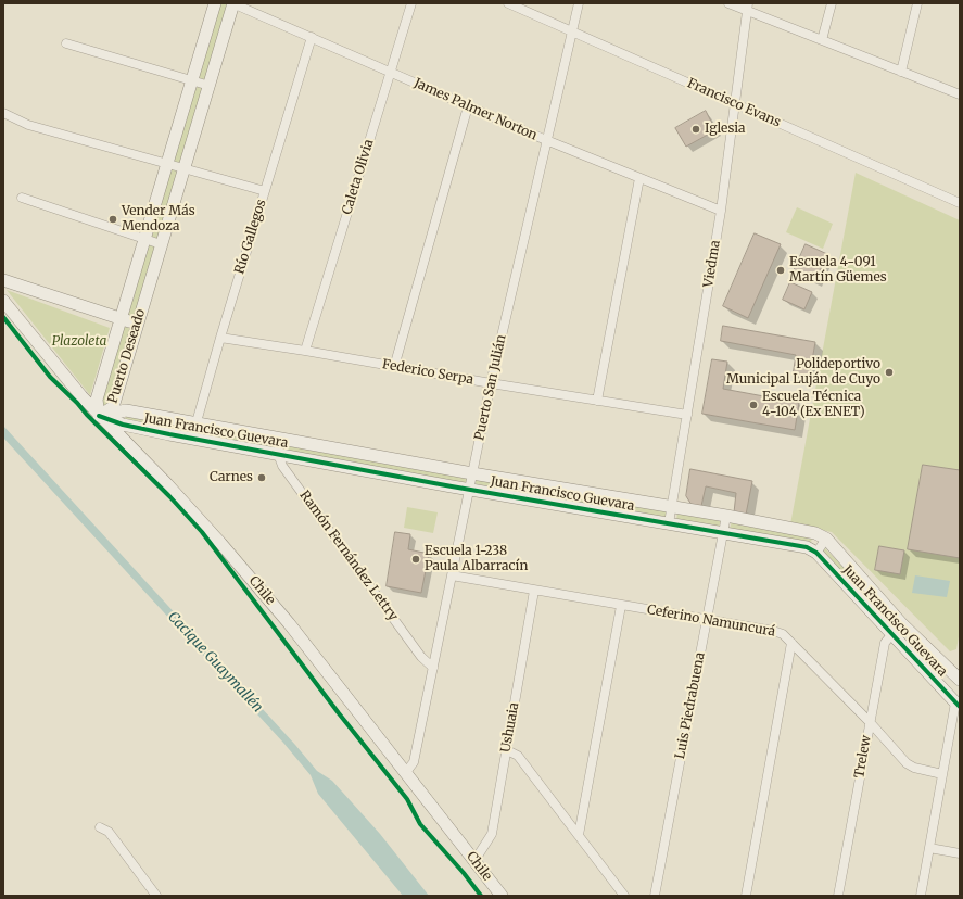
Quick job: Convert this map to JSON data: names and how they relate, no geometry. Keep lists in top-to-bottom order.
{
  "streets": {
    "street": [
      "Francisco Evans",
      "James Palmer Norton",
      "Caleta Olivia",
      "Río Gallegos",
      "Viedma",
      "Puerto Deseado",
      "Federico Serpa",
      "Puerto San Julián",
      "Juan Francisco Guevara",
      "Ramón Fernández Lettry",
      "Chile",
      "Ceferino Namuncurá",
      "Luis Piedrabuena",
      "Ushuaia",
      "Trelew"
    ]
  },
  "crossings": [
    ["Francisco Evans", "Viedma"],
    ["Francisco Evans", "Puerto San Julián"],
    ["James Palmer Norton", "Caleta Olivia"],
    ["James Palmer Norton", "Río Gallegos"],
    ["James Palmer Norton", "Viedma"],
    ["James Palmer Norton", "Puerto Deseado"],
    ["James Palmer Norton", "Puerto San Julián"],
    ["Caleta Olivia", "Federico Serpa"],
    ["Río Gallegos", "Federico Serpa"],
    ["Río Gallegos", "Juan Francisco Guevara"],
    ["Viedma", "Federico Serpa"],
    ["Viedma", "Juan Francisco Guevara"],
    ["Puerto Deseado", "Juan Francisco Guevara"],
    ["Puerto Deseado", "Chile"],
    ["Federico Serpa", "Puerto San Julián"],
    ["Puerto San Julián", "Juan Francisco Guevara"],
    ["Puerto San Julián", "Ramón Fernández Lettry"],
    ["Puerto San Julián", "Chile"],
    ["Puerto San Julián", "Ceferino Namuncurá"],
    ["Juan Francisco Guevara", "Ramón Fernández Lettry"],
    ["Juan Francisco Guevara", "Chile"],
    ["Juan Francisco Guevara", "Luis Piedrabuena"],
    ["Juan Francisco Guevara", "Trelew"],
    ["Chile", "Ushuaia"],
    ["Ceferino Namuncurá", "Luis Piedrabuena"],
    ["Ceferino Namuncurá", "Ushuaia"],
    ["Ceferino Namuncurá", "Trelew"]
  ],
  "water": ["Cacique Guaymallén"],
  "parks": ["Plazoleta"],
  "places": [
    "Iglesia",
    "Vender Más Mendoza",
    "Escuela 4-091 Martín Güemes",
    "Polideportivo Municipal Luján de Cuyo",
    "Escuela Técnica 4-104 (Ex ENET)",
    "Carnes",
    "Escuela 1-238 Paula Albarracín"
  ]
}
